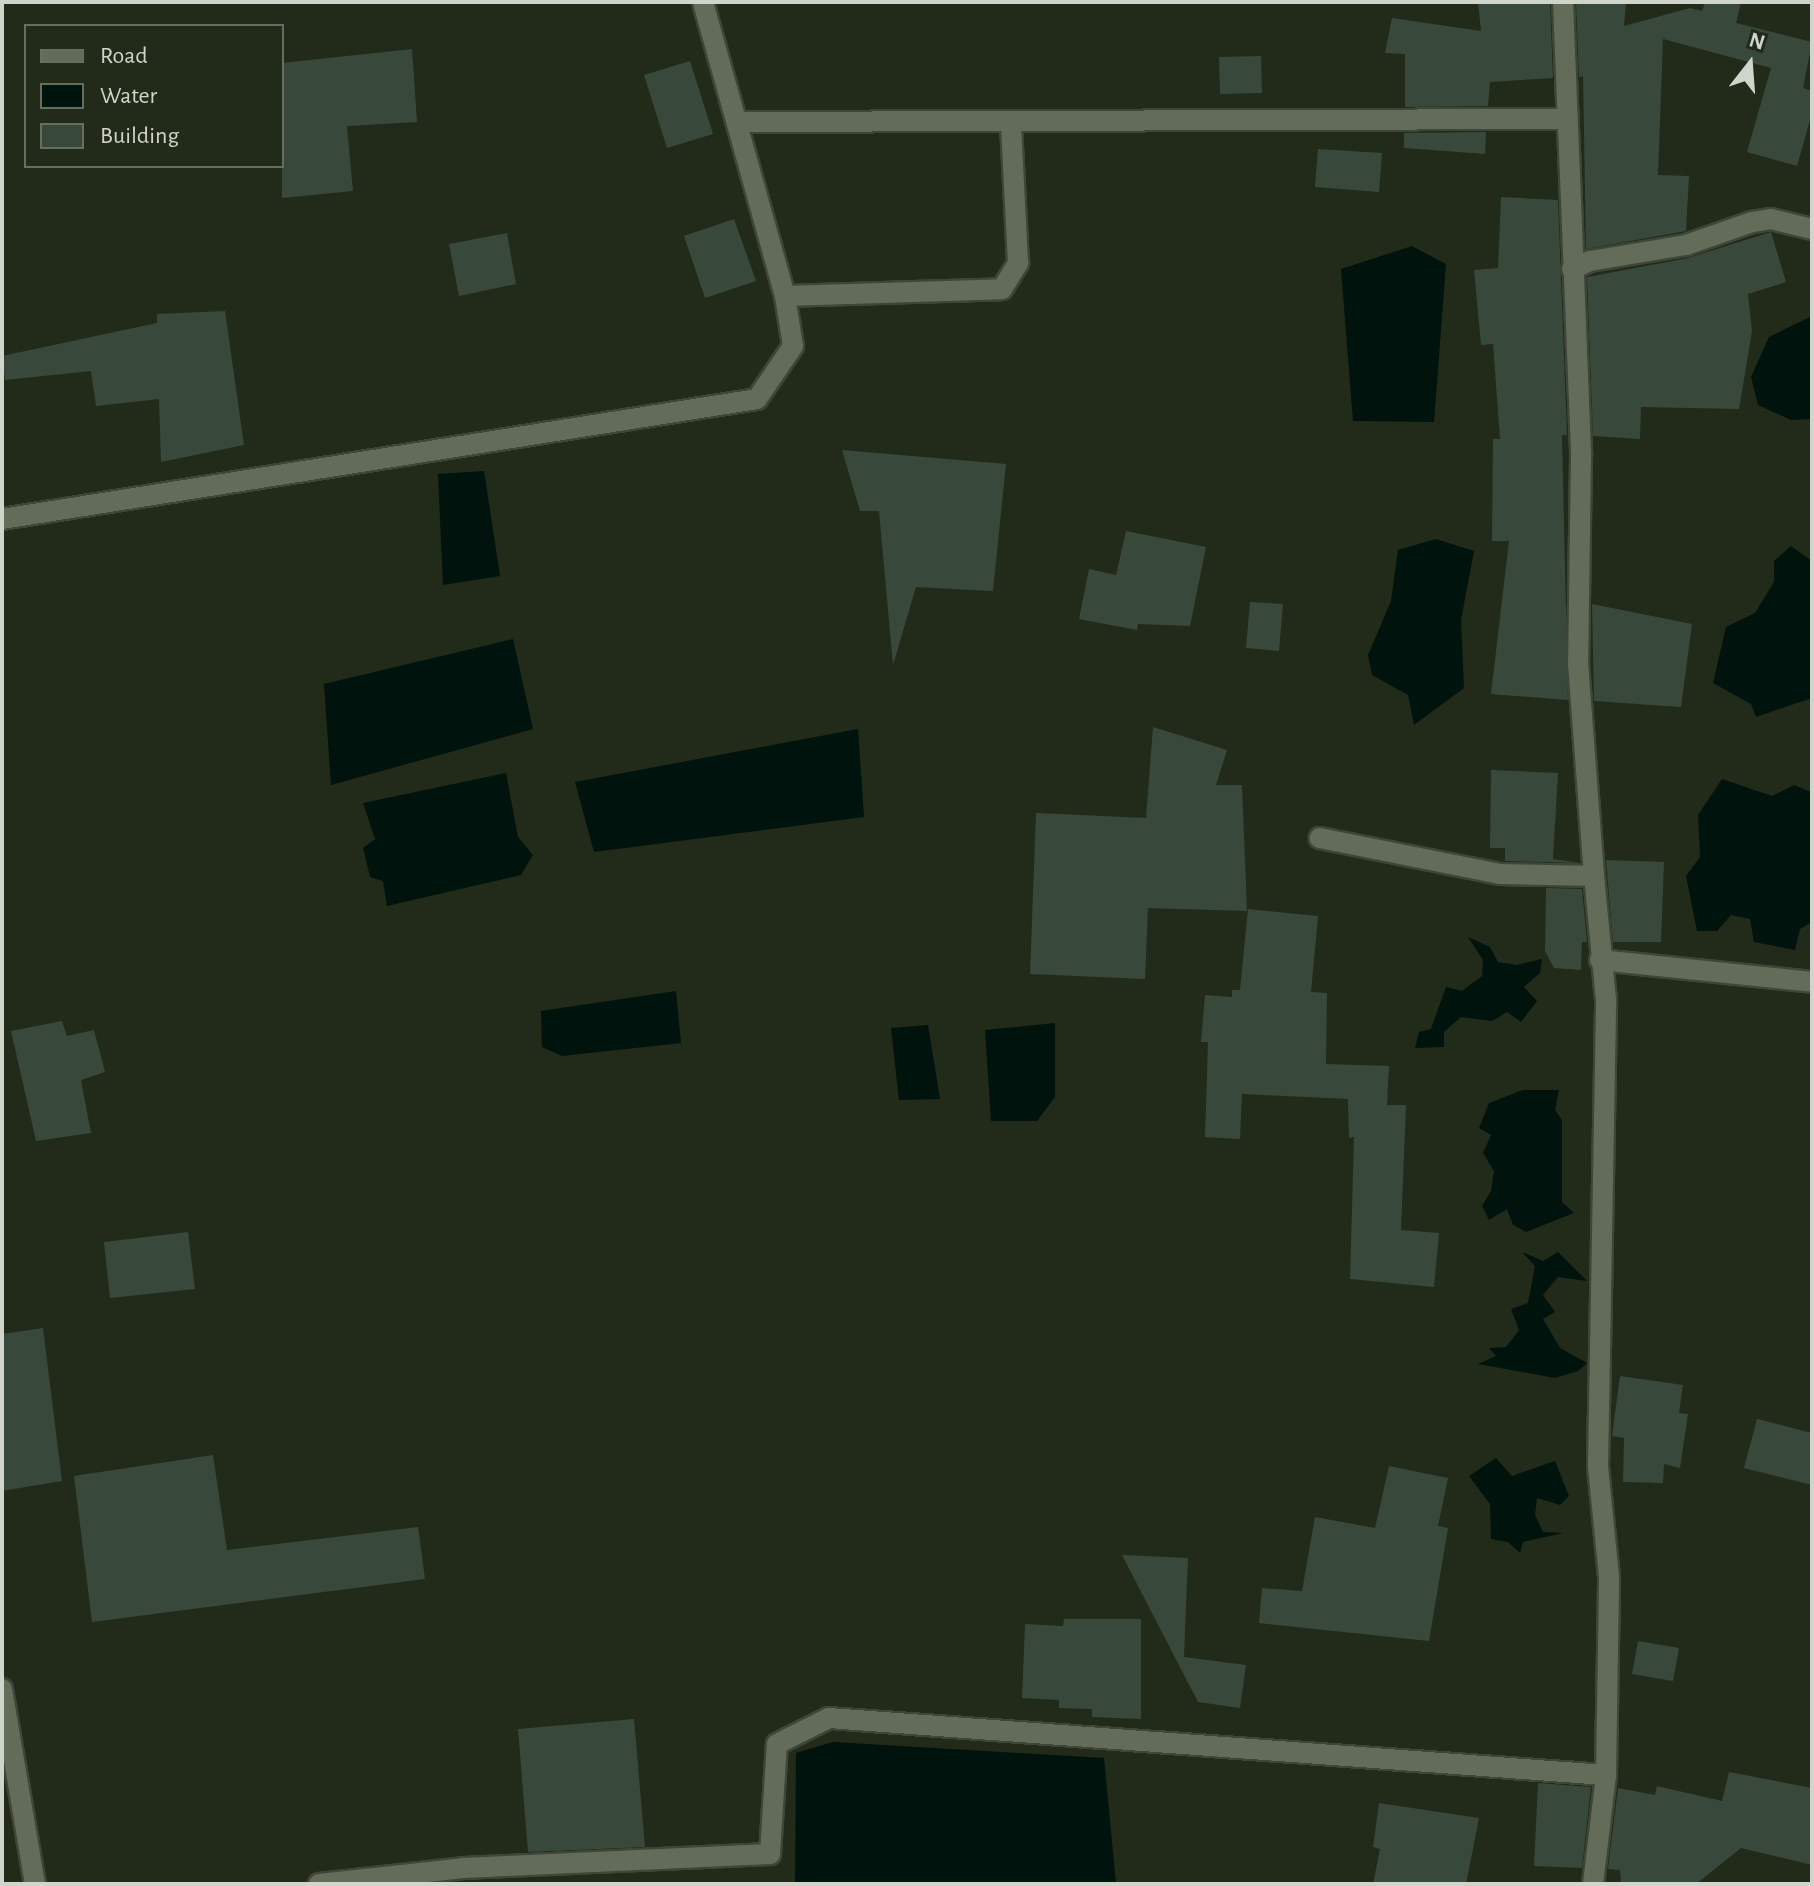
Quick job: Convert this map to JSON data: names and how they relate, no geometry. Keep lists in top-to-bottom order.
{
  "legend": ["Road", "Water", "Building"],
  "north": "top"
}
